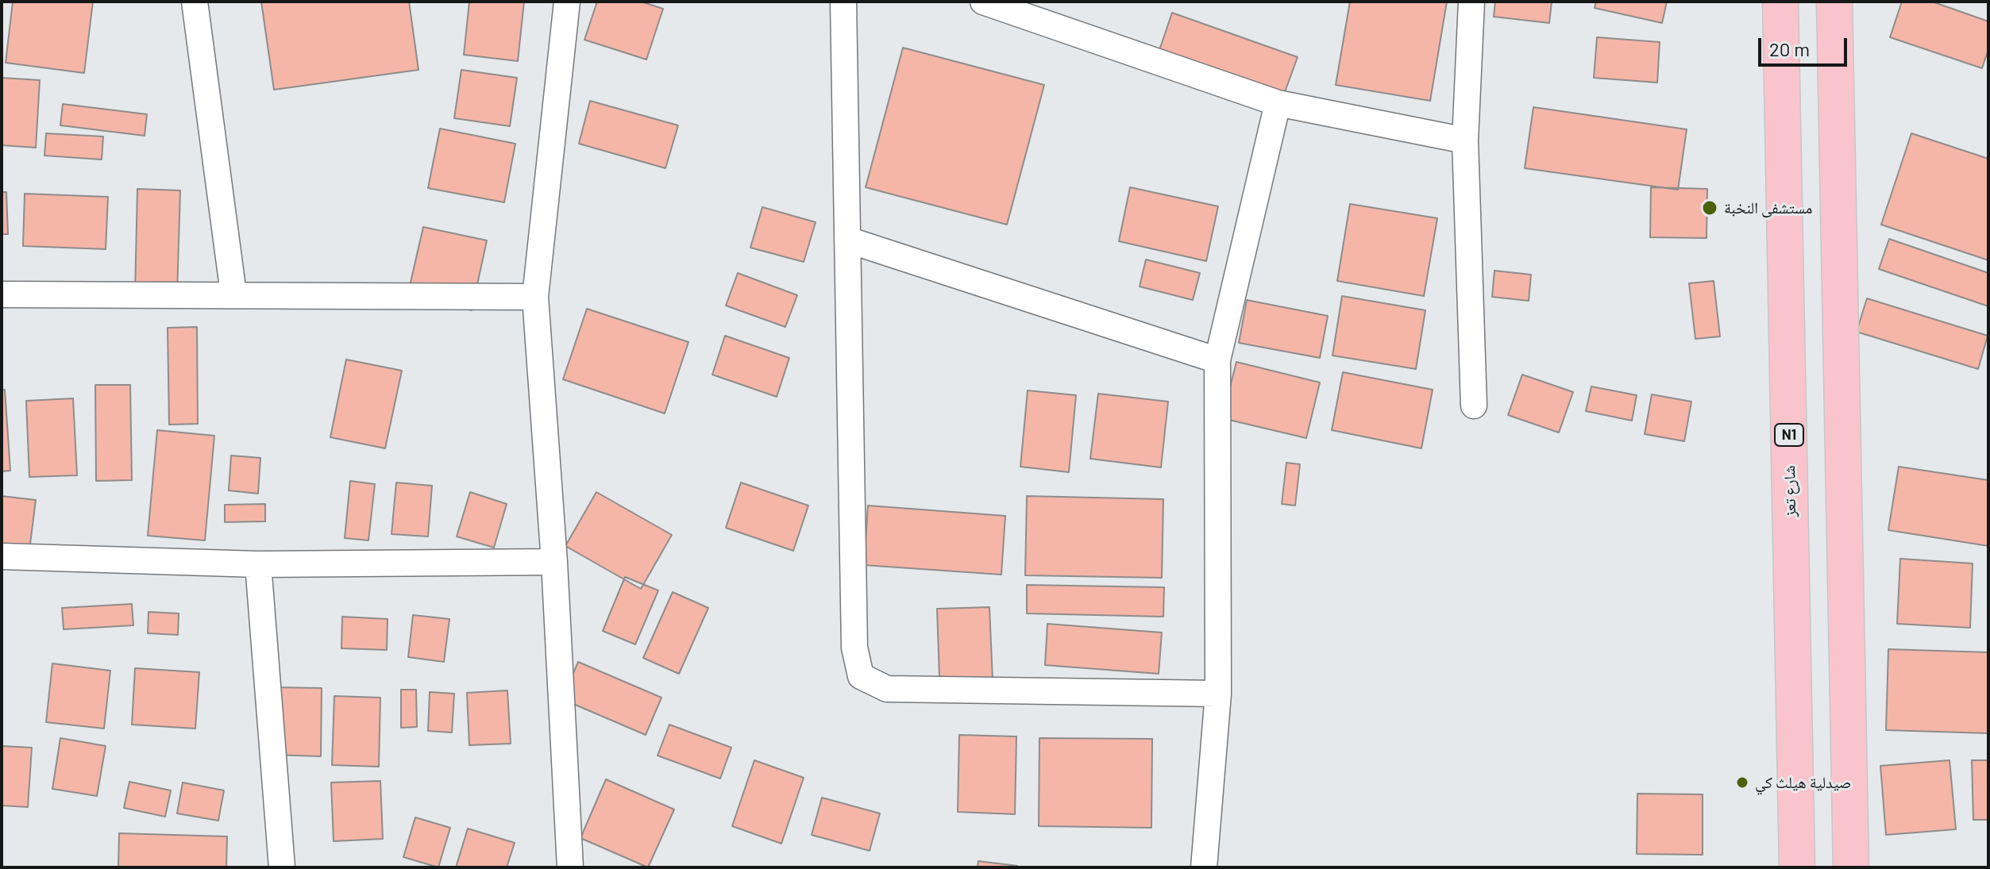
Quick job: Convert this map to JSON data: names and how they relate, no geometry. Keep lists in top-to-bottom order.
{
  "streets": {
    "highway": ["N1", "شارع تعز"]
  },
  "places": ["مستشفى النخبة", "صيدلية هيلث كي"],
  "scale_bar": "20 m"
}
